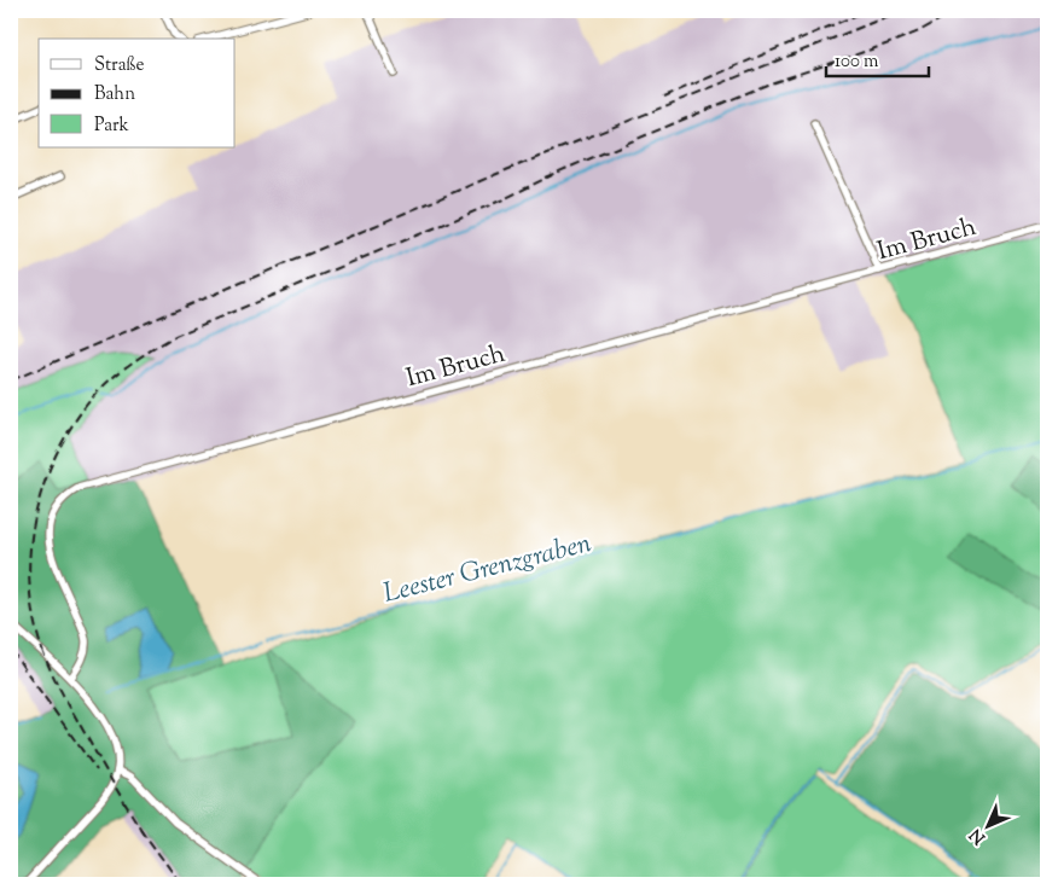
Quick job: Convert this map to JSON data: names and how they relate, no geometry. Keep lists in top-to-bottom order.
{
  "streets": {
    "street": ["Im Bruch"]
  },
  "water": ["Leester Grenzgraben"],
  "legend": ["Straße", "Bahn", "Park"],
  "scale_bar": "100 m",
  "north": "bottom left"
}
